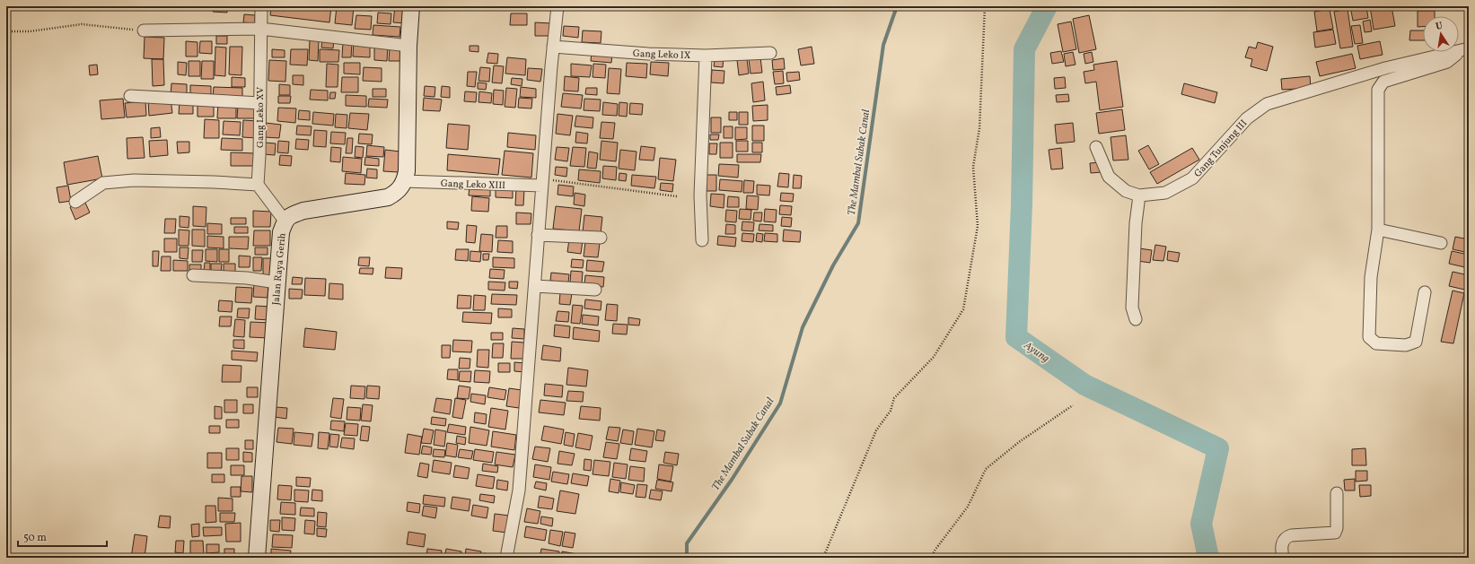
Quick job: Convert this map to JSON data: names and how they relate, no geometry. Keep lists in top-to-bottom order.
{
  "streets": {
    "street": [
      "Gang Leko IX",
      "Gang Leko XV",
      "Gang Tunjung III",
      "Gang Leko XIII",
      "Jalan Raya Gerih"
    ]
  },
  "crossings": [
    ["Gang Leko XIII", "Jalan Raya Gerih"]
  ],
  "water": ["The Mambal Subak Canal", "Ayung"],
  "scale_bar": "50 m",
  "north": "top"
}
